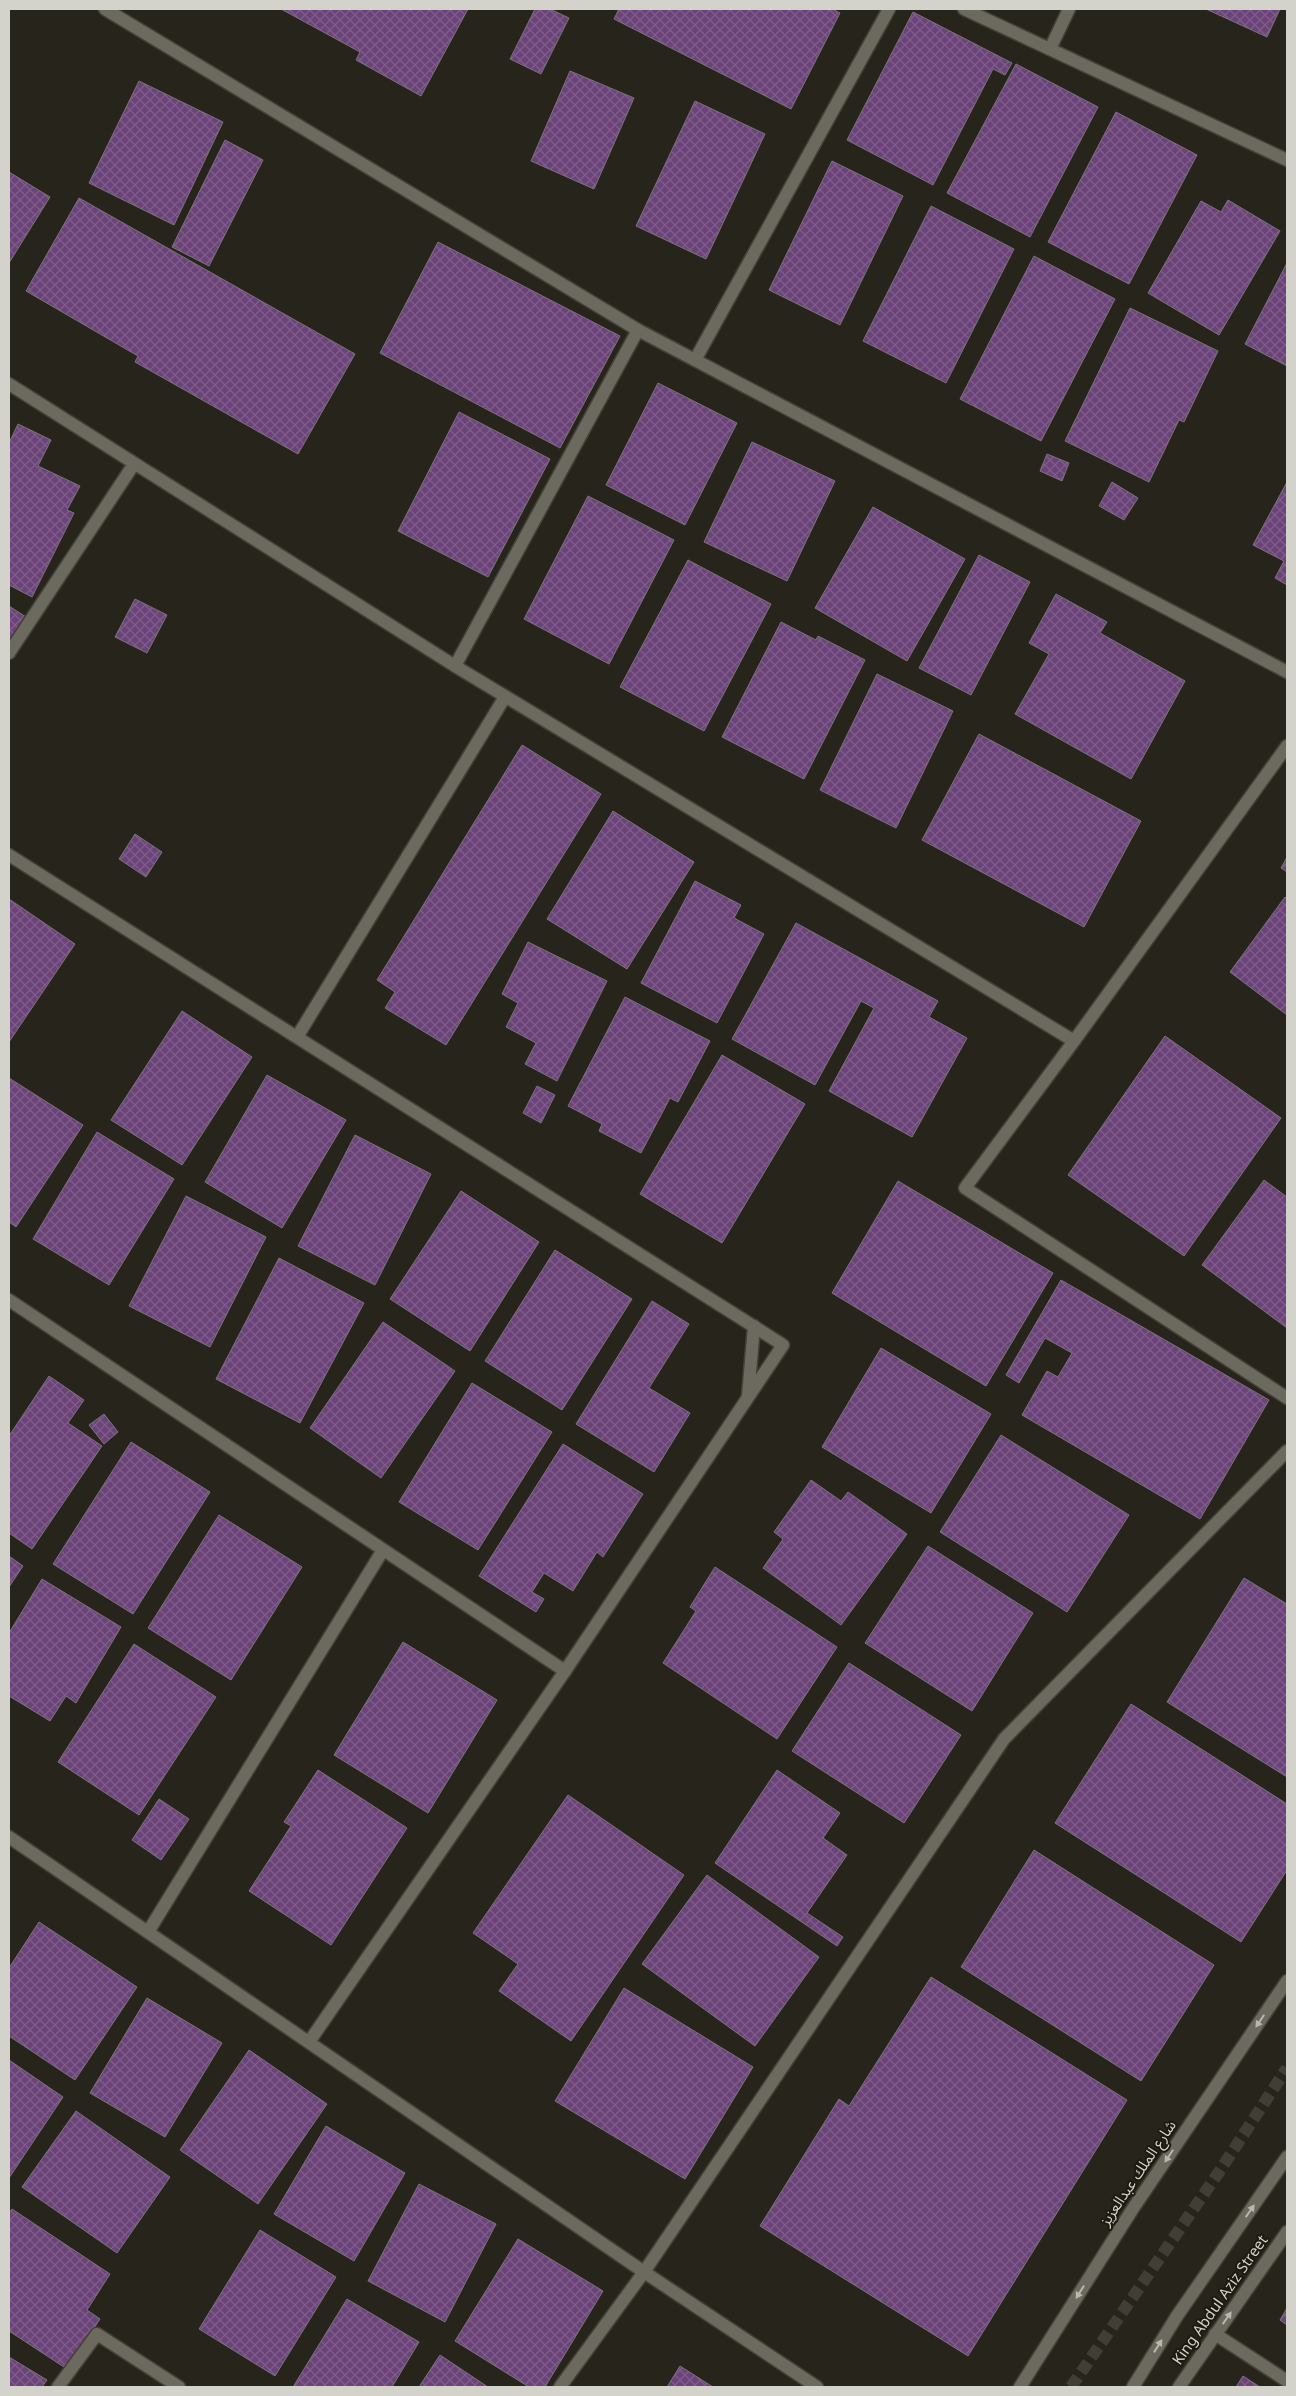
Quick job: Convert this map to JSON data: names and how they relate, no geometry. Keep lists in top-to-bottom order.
{
  "streets": {
    "street": ["شارع الملك عبدالعزيز", "King Abdul Aziz Street"]
  }
}
